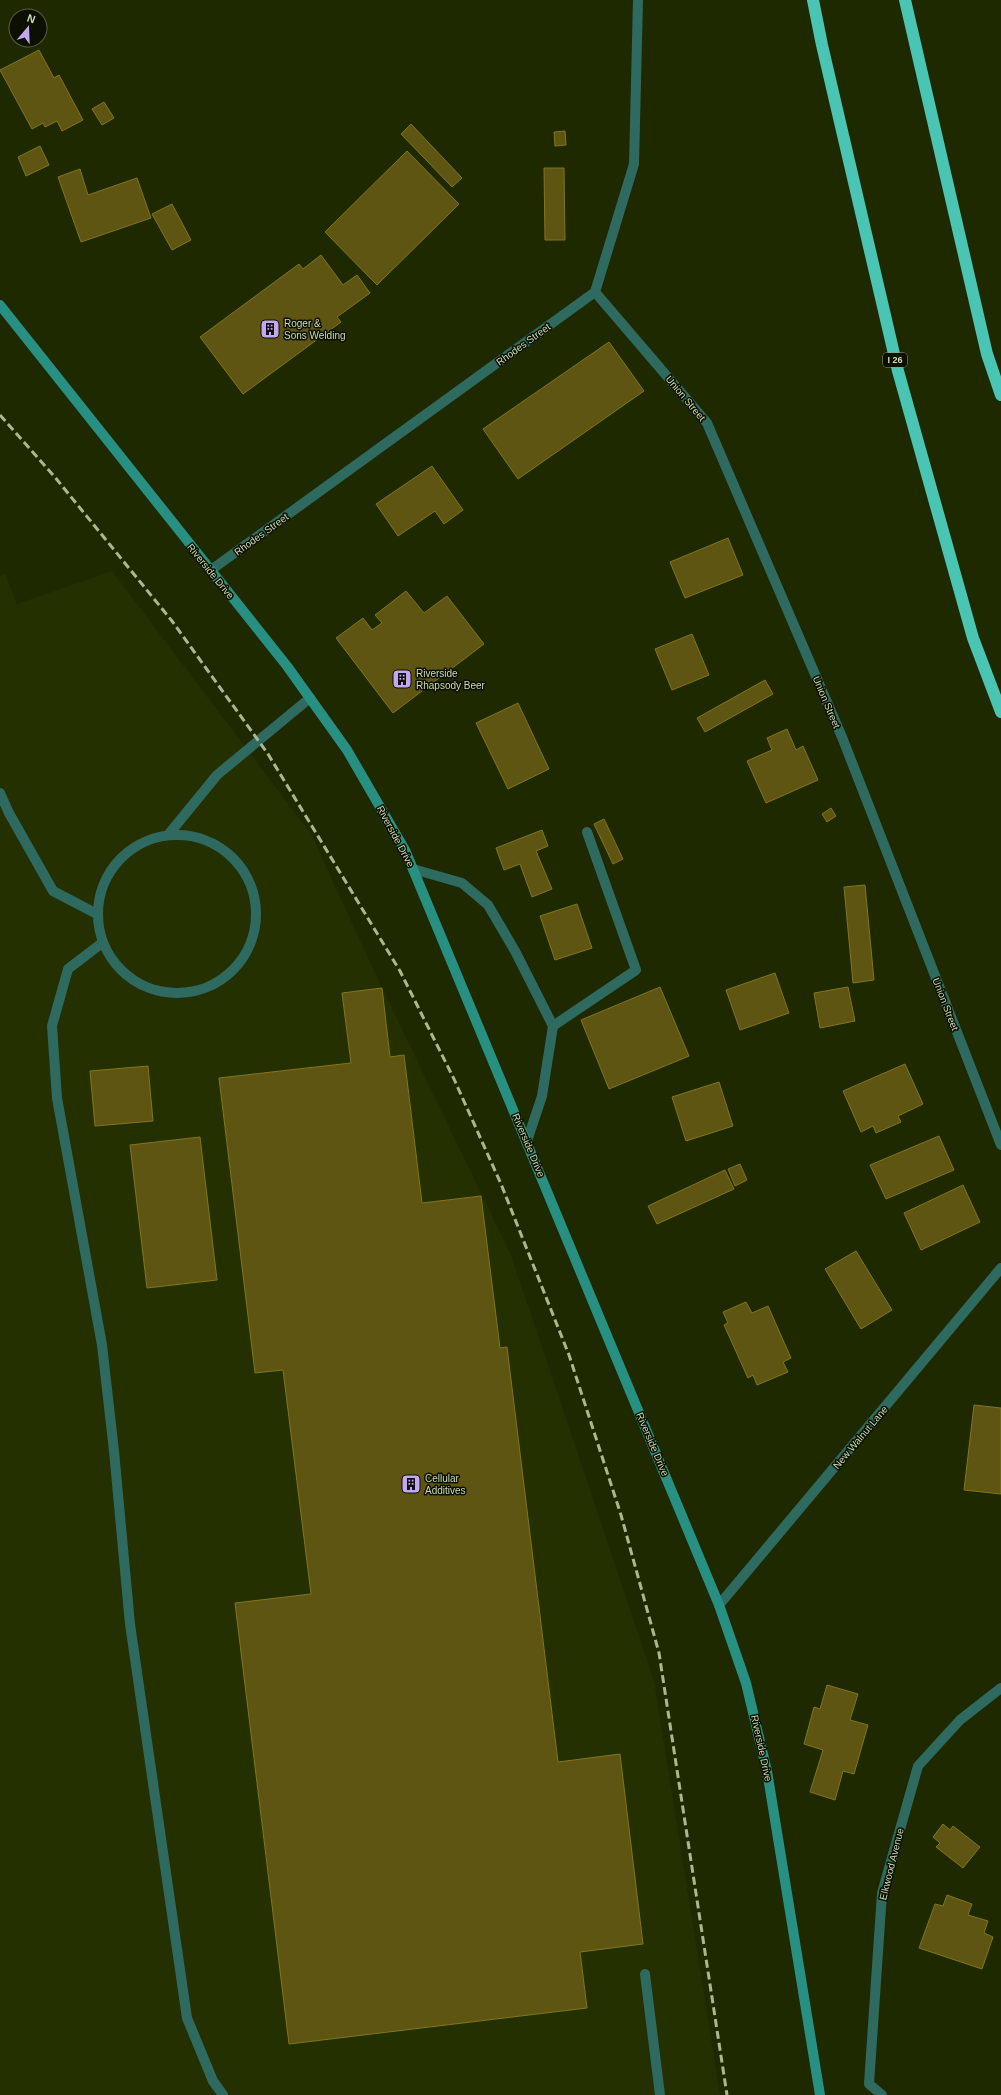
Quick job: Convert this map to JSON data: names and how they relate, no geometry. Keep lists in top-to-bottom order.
{
  "streets": {
    "highway": ["I 26"],
    "main road": ["Riverside Drive"],
    "street": [
      "Rhodes Street",
      "Union Street",
      "New Walnut Lane",
      "Elkwood Avenue"
    ]
  },
  "crossings": [
    ["Rhodes Street", "Union Street"],
    ["Rhodes Street", "Riverside Drive"],
    ["Riverside Drive", "New Walnut Lane"]
  ],
  "places": {
    "building": ["Roger & Sons Welding", "Riverside Rhapsody Beer", "Cellular Additives"]
  },
  "north": "top"
}
